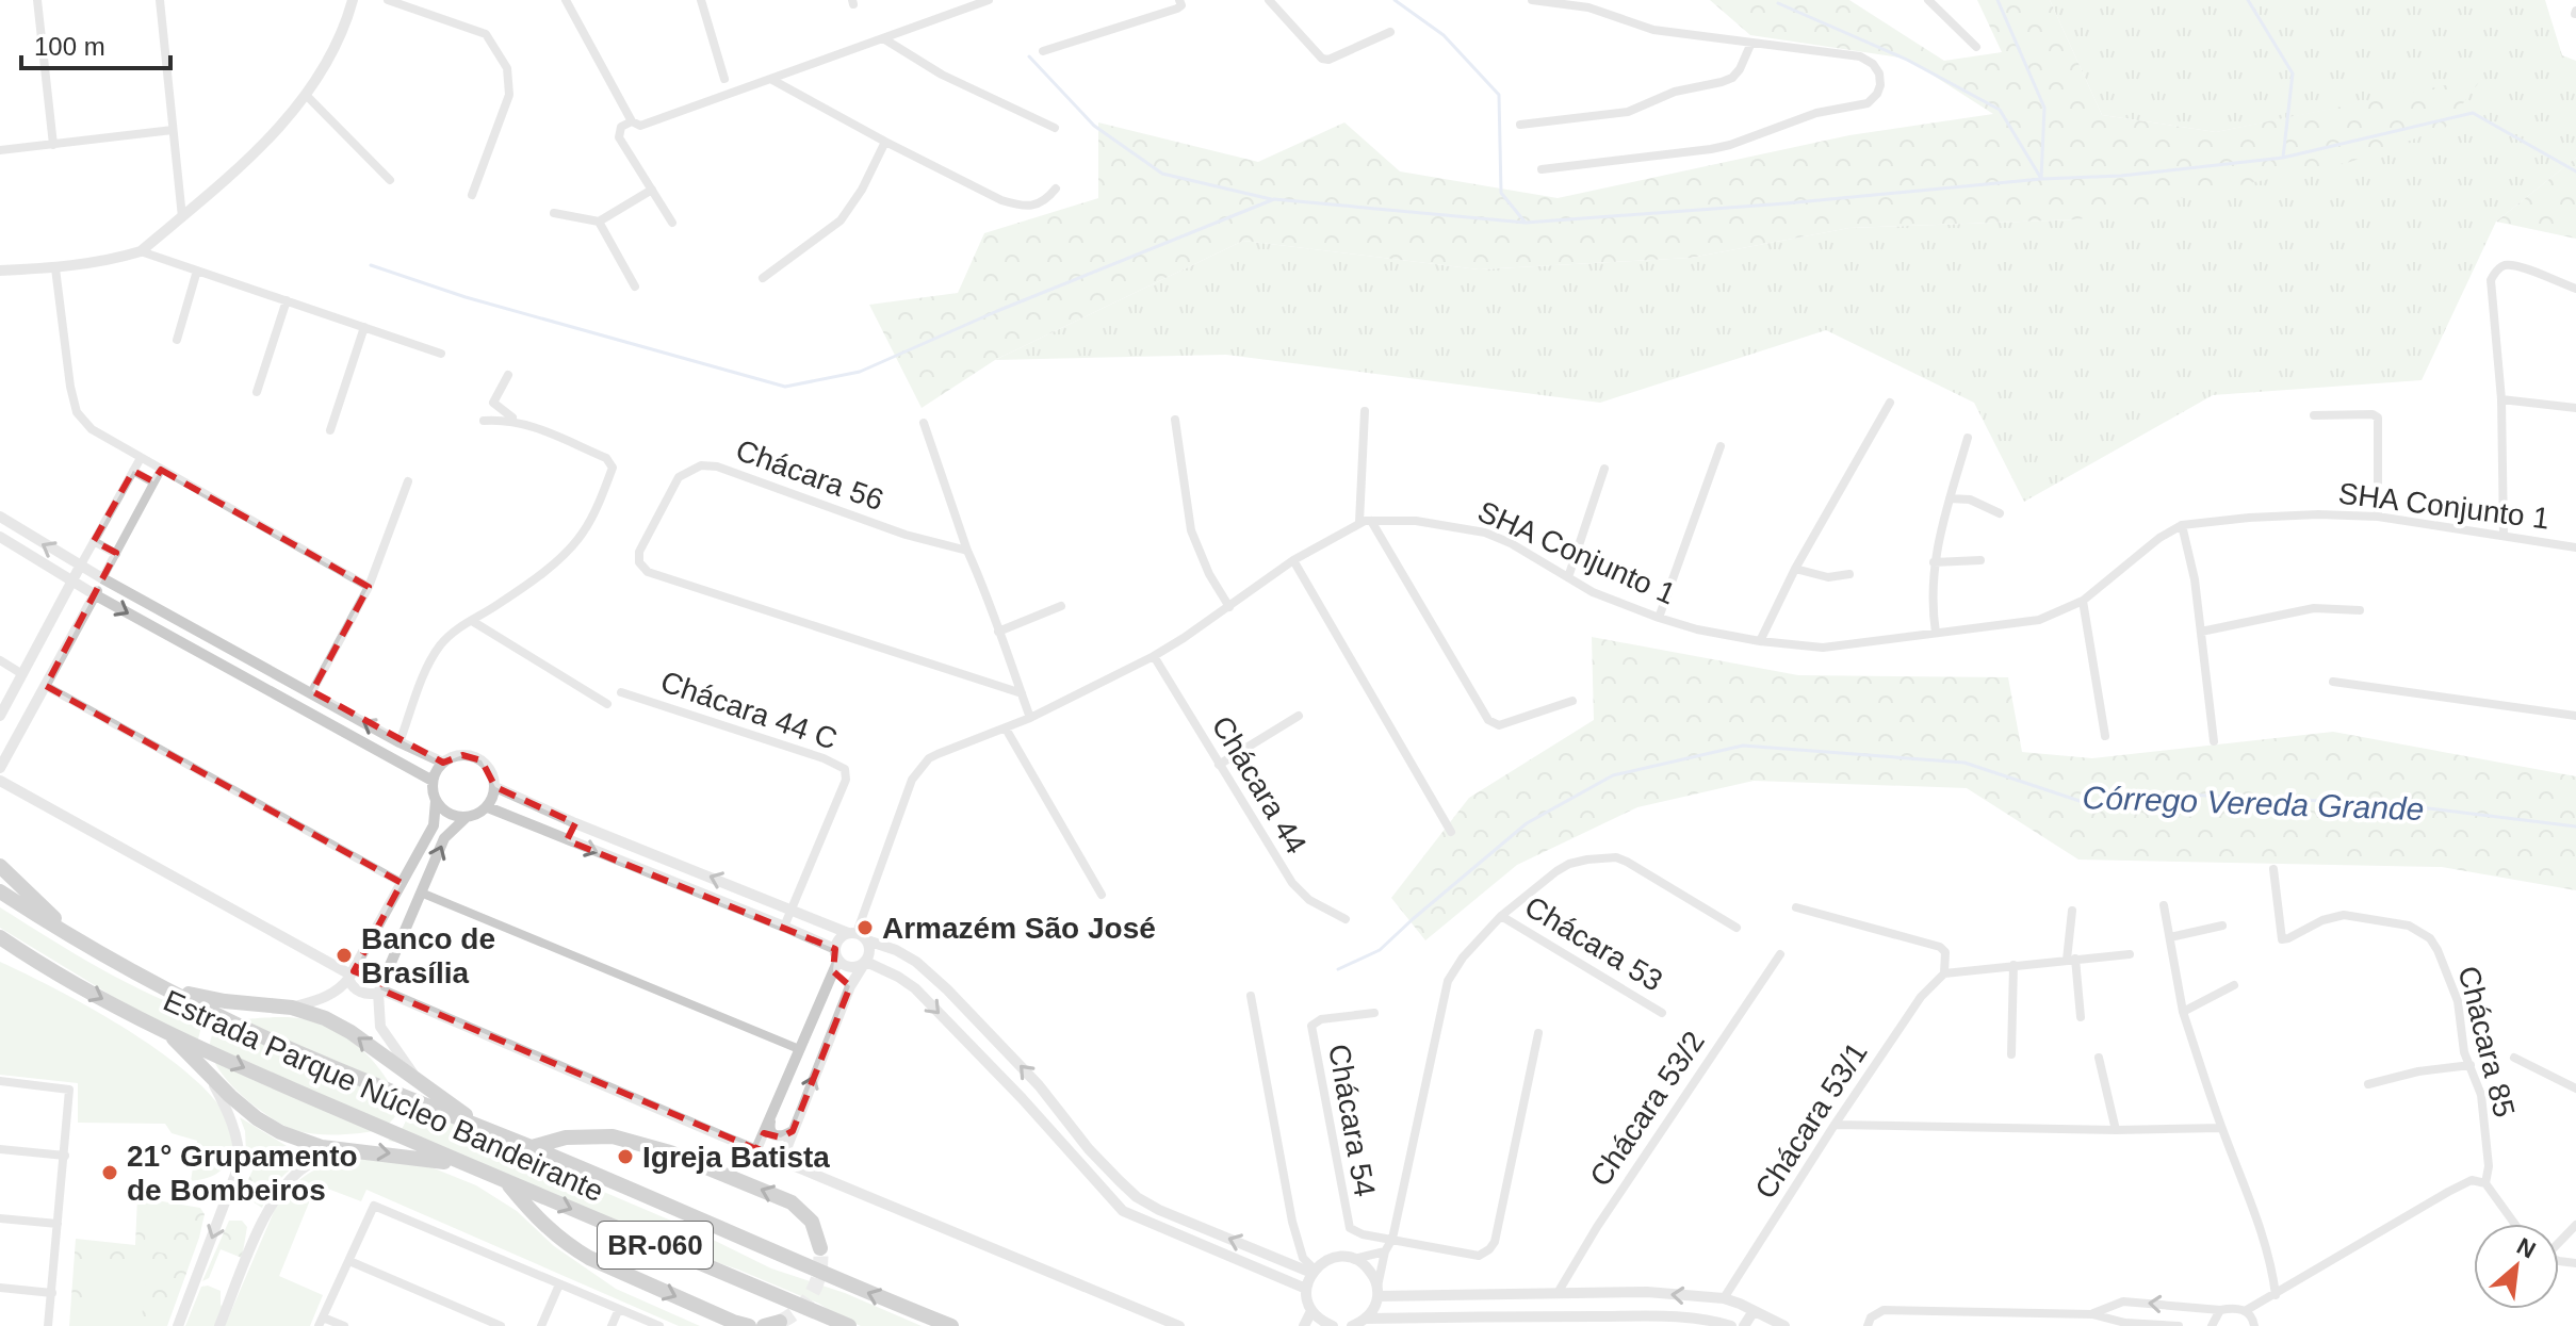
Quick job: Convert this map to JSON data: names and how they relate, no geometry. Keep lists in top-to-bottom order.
{
  "streets": {
    "highway": ["Estrada Parque Núcleo Bandeirante", "BR-060"],
    "street": [
      "Chácara 56",
      "SHA Conjunto 1",
      "Chácara 44 C",
      "Chácara 44",
      "Chácara 53",
      "Chácara 85",
      "Chácara 53/2",
      "Chácara 54",
      "Chácara 53/1"
    ]
  },
  "crossings": [
    ["SHA Conjunto 1", "Chácara 44"],
    ["Chácara 53", "Chácara 54"]
  ],
  "water": ["Córrego Vereda Grande"],
  "places": [
    "Armazém São José",
    "Banco de Brasília",
    "Igreja Batista",
    "21° Grupamento de Bombeiros"
  ],
  "scale_bar": "100 m",
  "north": "top right"
}
